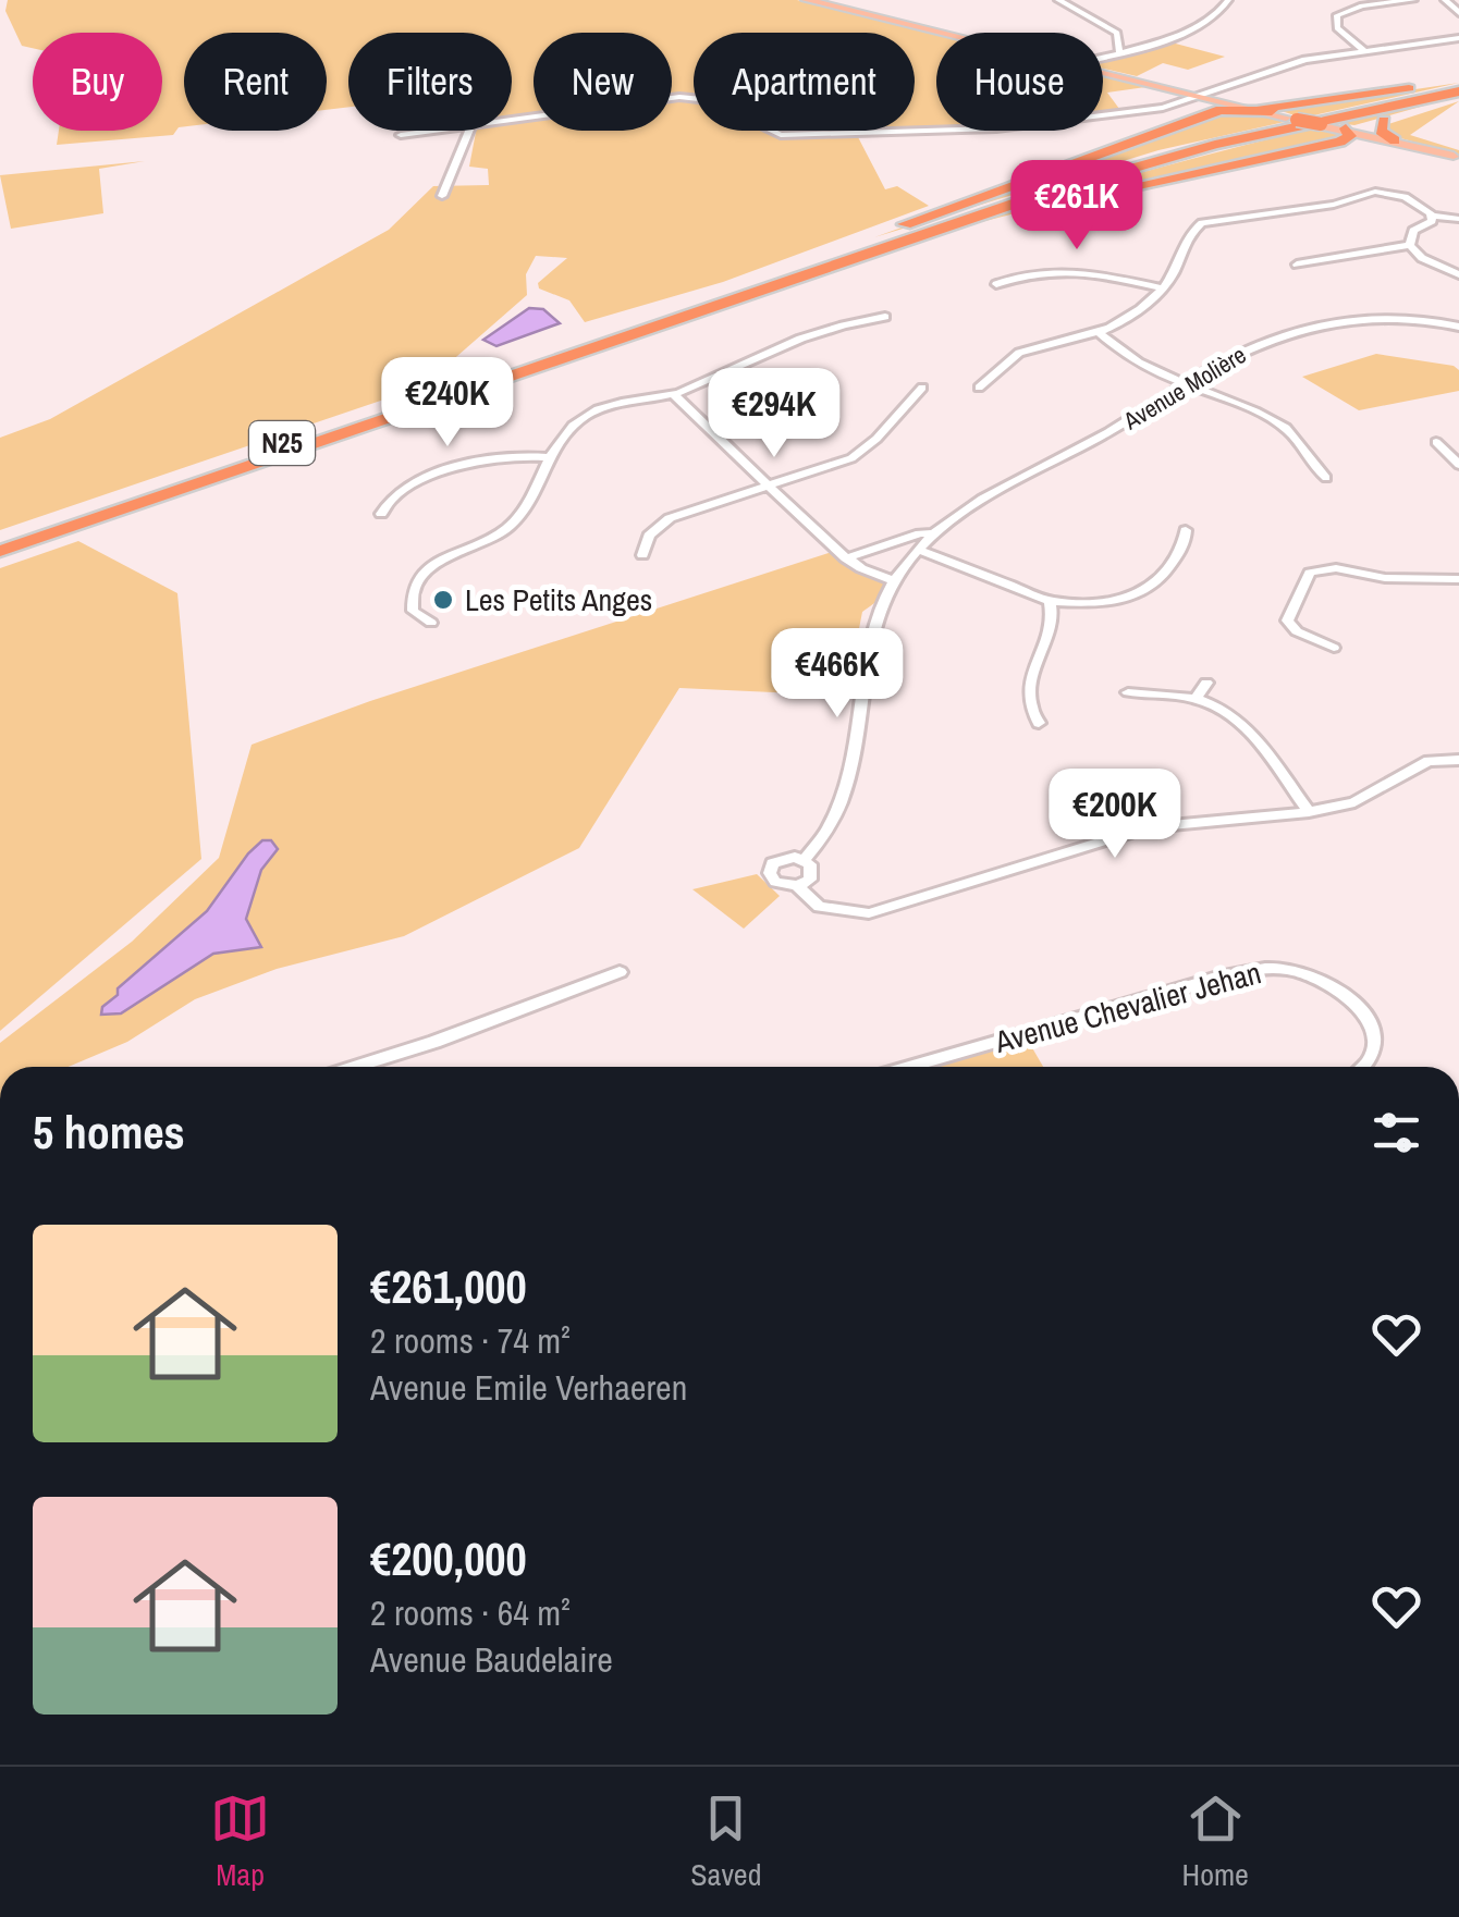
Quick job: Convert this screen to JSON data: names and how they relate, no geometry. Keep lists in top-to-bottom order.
{
  "streets": {
    "highway": ["N25"],
    "street": ["Avenue Molière", "Avenue Chevalier Jehan"]
  },
  "places": ["Les Petits Anges"],
  "page": {
    "chip": [
      "Buy",
      "Rent",
      "Filters",
      "New",
      "Apartment",
      "House"
    ],
    "price": [
      "€261K",
      "€240K",
      "€294K",
      "€466K",
      "€200K"
    ],
    "heading": "5 homes",
    "list": [
      {
        "name": "€261,000",
        "note": "2 rooms · 74 m² · Avenue Emile Verhaeren"
      },
      {
        "name": "€200,000",
        "note": "2 rooms · 64 m² · Avenue Baudelaire"
      }
    ],
    "tabs": ["Map", "Saved", "Home"]
  }
}
